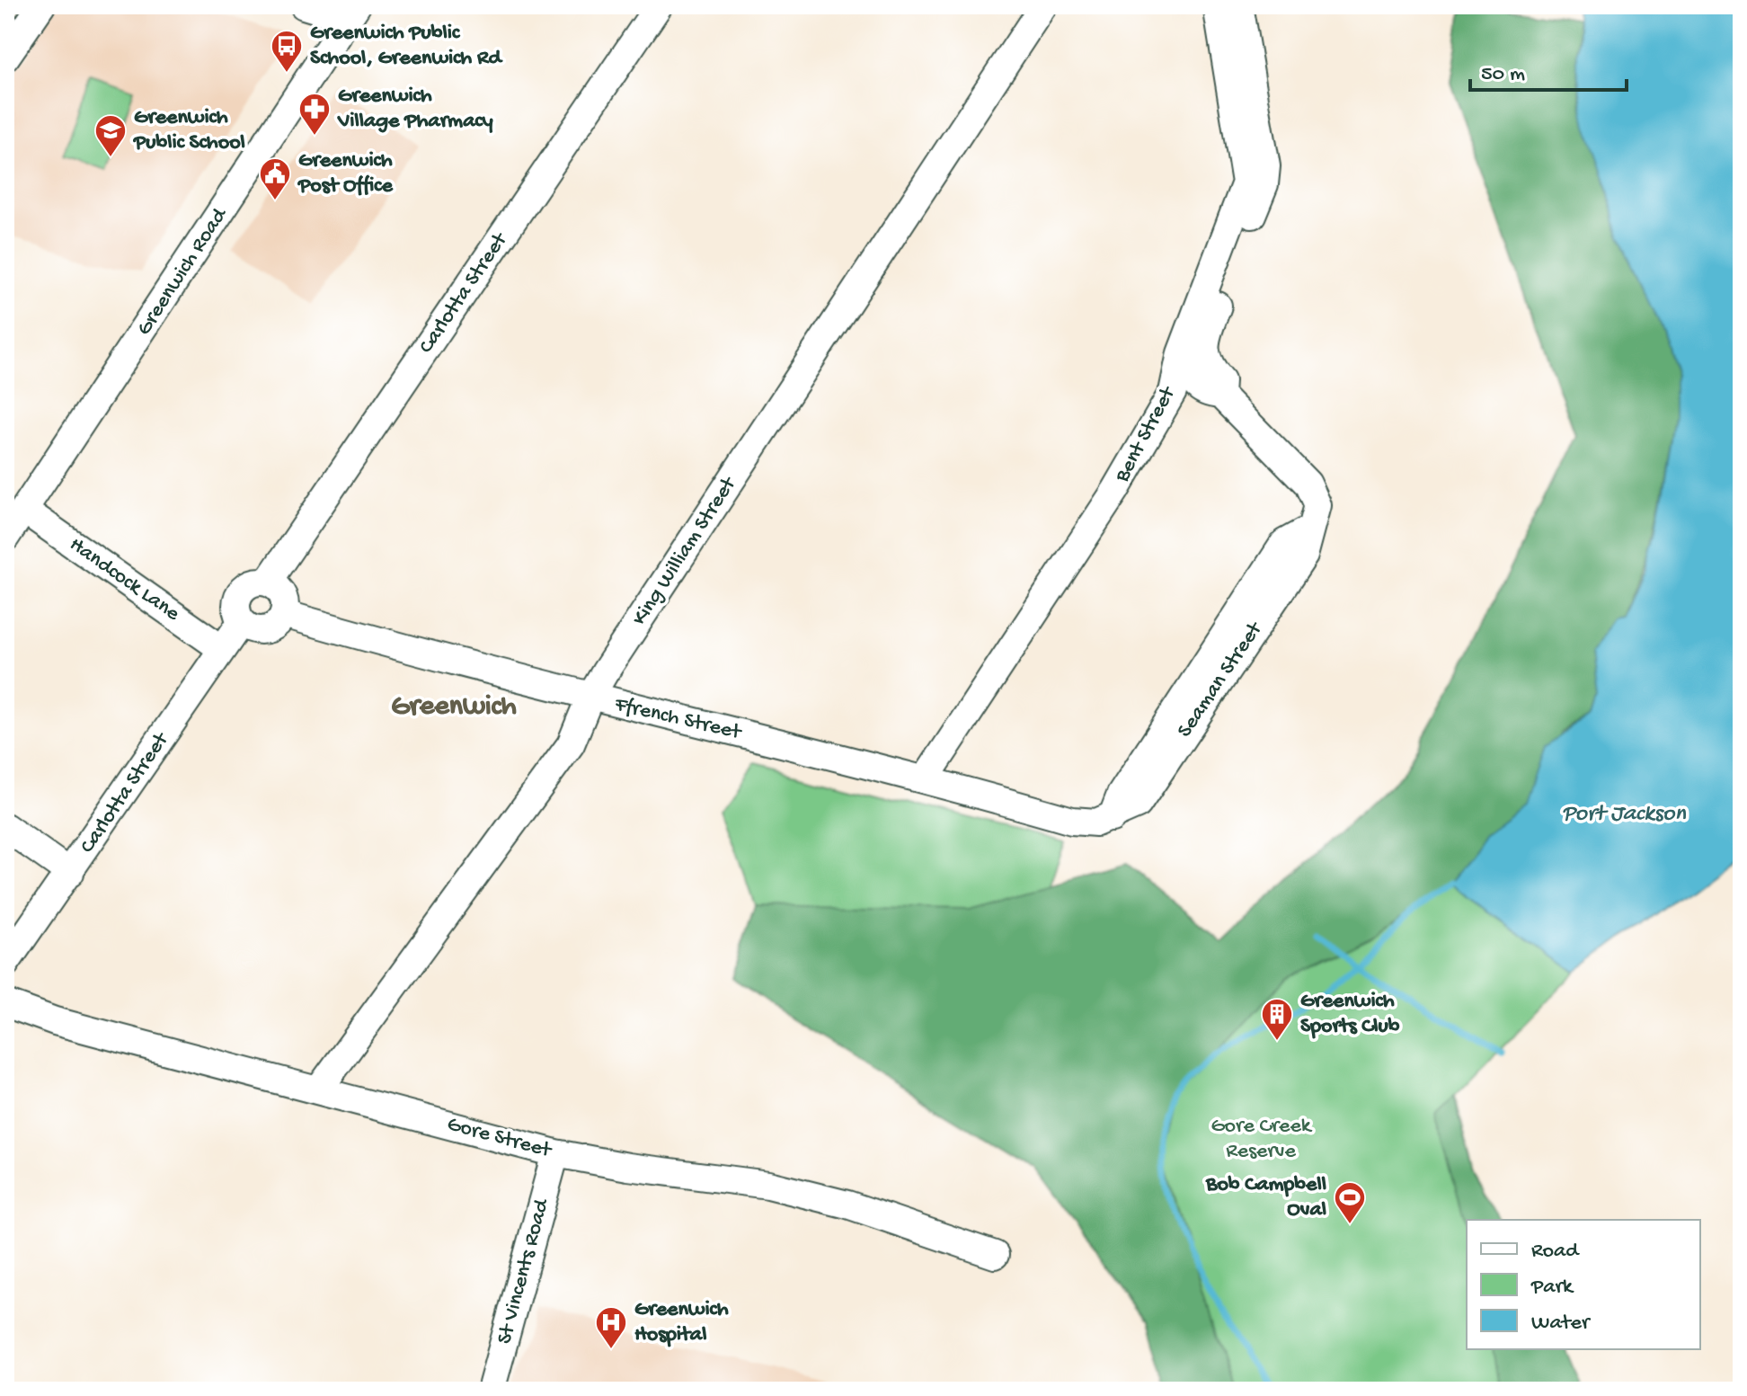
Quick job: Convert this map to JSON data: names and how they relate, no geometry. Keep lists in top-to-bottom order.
{
  "streets": {
    "street": [
      "Greenwich Road",
      "Carlotta Street",
      "Bent Street",
      "King William Street",
      "Handcock Lane",
      "Seaman Street",
      "Ffrench Street",
      "Gore Street",
      "St Vincents Road"
    ]
  },
  "crossings": [
    ["Greenwich Road", "Handcock Lane"],
    ["Carlotta Street", "Handcock Lane"],
    ["Carlotta Street", "Ffrench Street"],
    ["Bent Street", "Seaman Street"],
    ["Bent Street", "Ffrench Street"],
    ["King William Street", "Ffrench Street"],
    ["King William Street", "Gore Street"],
    ["Seaman Street", "Ffrench Street"],
    ["Gore Street", "St Vincents Road"]
  ],
  "districts": ["Greenwich"],
  "water": ["Port Jackson"],
  "parks": ["Gore Creek Reserve"],
  "places": {
    "bus stop": ["Greenwich Public School, Greenwich Rd"],
    "pharmacy": ["Greenwich Village Pharmacy"],
    "school or university": ["Greenwich Public School"],
    "public building": ["Greenwich Post Office"],
    "building": ["Greenwich Sports Club"],
    "sports": ["Bob Campbell Oval"],
    "hospital": ["Greenwich Hospital"]
  },
  "legend": ["Road", "Park", "Water"],
  "scale_bar": "50 m"
}
